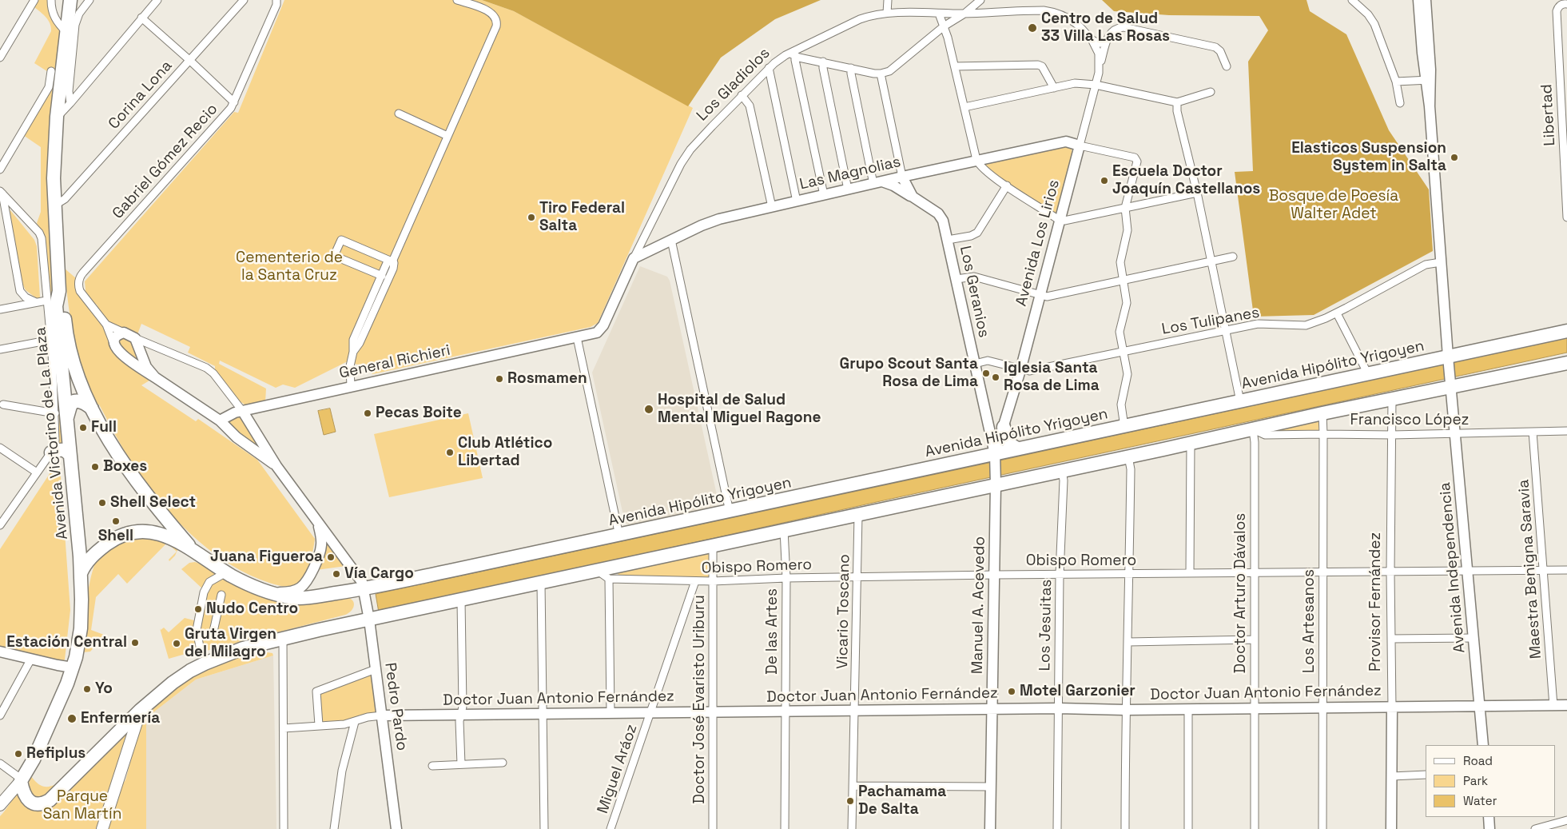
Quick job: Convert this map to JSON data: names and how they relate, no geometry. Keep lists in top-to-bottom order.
{
  "streets": {
    "highway": ["Avenida Hipólito Yrigoyen", "Avenida Victorino de La Plaza"],
    "street": [
      "Los Gladiolos",
      "Corina Lona",
      "Libertad",
      "Gabriel Gómez Recio",
      "Las Magnolias",
      "Avenida Los Lirios",
      "Los Geranios",
      "Los Tulipanes",
      "General Richieri",
      "Francisco López",
      "Obispo Romero",
      "Avenida Independencia",
      "Maestra Benigna Saravia",
      "Doctor Arturo Dávalos",
      "Provisor Fernández",
      "Manuel A. Acevedo",
      "Vicario Toscano",
      "Los Artesanos",
      "Los Jesuitas",
      "De las Artes",
      "Doctor Juan Antonio Fernández",
      "Doctor José Evaristo Uriburu",
      "Pedro Pardo",
      "Miguel Aráoz"
    ]
  },
  "crossings": [
    ["Los Gladiolos", "Las Magnolias"],
    ["Los Gladiolos", "Avenida Los Lirios"],
    ["Los Gladiolos", "General Richieri"],
    ["Corina Lona", "Avenida Victorino de La Plaza"],
    ["Las Magnolias", "Avenida Los Lirios"],
    ["Las Magnolias", "Los Geranios"],
    ["Avenida Los Lirios", "Los Geranios"],
    ["Avenida Los Lirios", "Los Tulipanes"],
    ["Avenida Los Lirios", "Avenida Hipólito Yrigoyen"],
    ["Avenida Los Lirios", "Manuel A. Acevedo"],
    ["Los Geranios", "Los Tulipanes"],
    ["Los Geranios", "Avenida Hipólito Yrigoyen"],
    ["Los Geranios", "Manuel A. Acevedo"],
    ["Los Tulipanes", "Avenida Independencia"],
    ["Avenida Hipólito Yrigoyen", "Avenida Victorino de La Plaza"],
    ["Avenida Hipólito Yrigoyen", "Avenida Independencia"],
    ["Avenida Hipólito Yrigoyen", "Manuel A. Acevedo"],
    ["Avenida Hipólito Yrigoyen", "Pedro Pardo"],
    ["Francisco López", "Avenida Independencia"],
    ["Francisco López", "Maestra Benigna Saravia"],
    ["Francisco López", "Doctor Arturo Dávalos"],
    ["Francisco López", "Provisor Fernández"],
    ["Francisco López", "Los Artesanos"],
    ["Obispo Romero", "Avenida Independencia"],
    ["Obispo Romero", "Maestra Benigna Saravia"],
    ["Obispo Romero", "Doctor Arturo Dávalos"],
    ["Obispo Romero", "Provisor Fernández"],
    ["Obispo Romero", "Manuel A. Acevedo"],
    ["Obispo Romero", "Vicario Toscano"],
    ["Obispo Romero", "Los Artesanos"],
    ["Obispo Romero", "Los Jesuitas"],
    ["Obispo Romero", "De las Artes"],
    ["Obispo Romero", "Doctor José Evaristo Uriburu"],
    ["Obispo Romero", "Miguel Aráoz"],
    ["Avenida Independencia", "Doctor Juan Antonio Fernández"],
    ["Maestra Benigna Saravia", "Doctor Juan Antonio Fernández"],
    ["Doctor Arturo Dávalos", "Doctor Juan Antonio Fernández"],
    ["Provisor Fernández", "Doctor Juan Antonio Fernández"],
    ["Manuel A. Acevedo", "Doctor Juan Antonio Fernández"],
    ["Vicario Toscano", "Doctor Juan Antonio Fernández"],
    ["Los Artesanos", "Doctor Juan Antonio Fernández"],
    ["Los Jesuitas", "Doctor Juan Antonio Fernández"],
    ["De las Artes", "Doctor Juan Antonio Fernández"],
    ["Doctor Juan Antonio Fernández", "Doctor José Evaristo Uriburu"],
    ["Doctor Juan Antonio Fernández", "Pedro Pardo"],
    ["Doctor Juan Antonio Fernández", "Miguel Aráoz"]
  ],
  "parks": ["Bosque de Poesía Walter Adet", "Cementerio de la Santa Cruz", "Parque San Martín"],
  "places": [
    "Centro de Salud 33 Villa Las Rosas",
    "Elasticos Suspension System in Salta",
    "Escuela Doctor Joaquín Castellanos",
    "Tiro Federal Salta",
    "Grupo Scout Santa Rosa de Lima",
    "Iglesia Santa Rosa de Lima",
    "Rosmamen",
    "Hospital de Salud Mental Miguel Ragone",
    "Pecas Boite",
    "Full",
    "Club Atlético Libertad",
    "Boxes",
    "Shell Select",
    "Shell",
    "Juana Figueroa",
    "Vía Cargo",
    "Nudo Centro",
    "Estación Central",
    "Gruta Virgen del Milagro",
    "Yo",
    "Motel Garzonier",
    "Enfermería",
    "Refiplus",
    "Pachamama De Salta"
  ],
  "legend": ["Road", "Park", "Water"]
}
